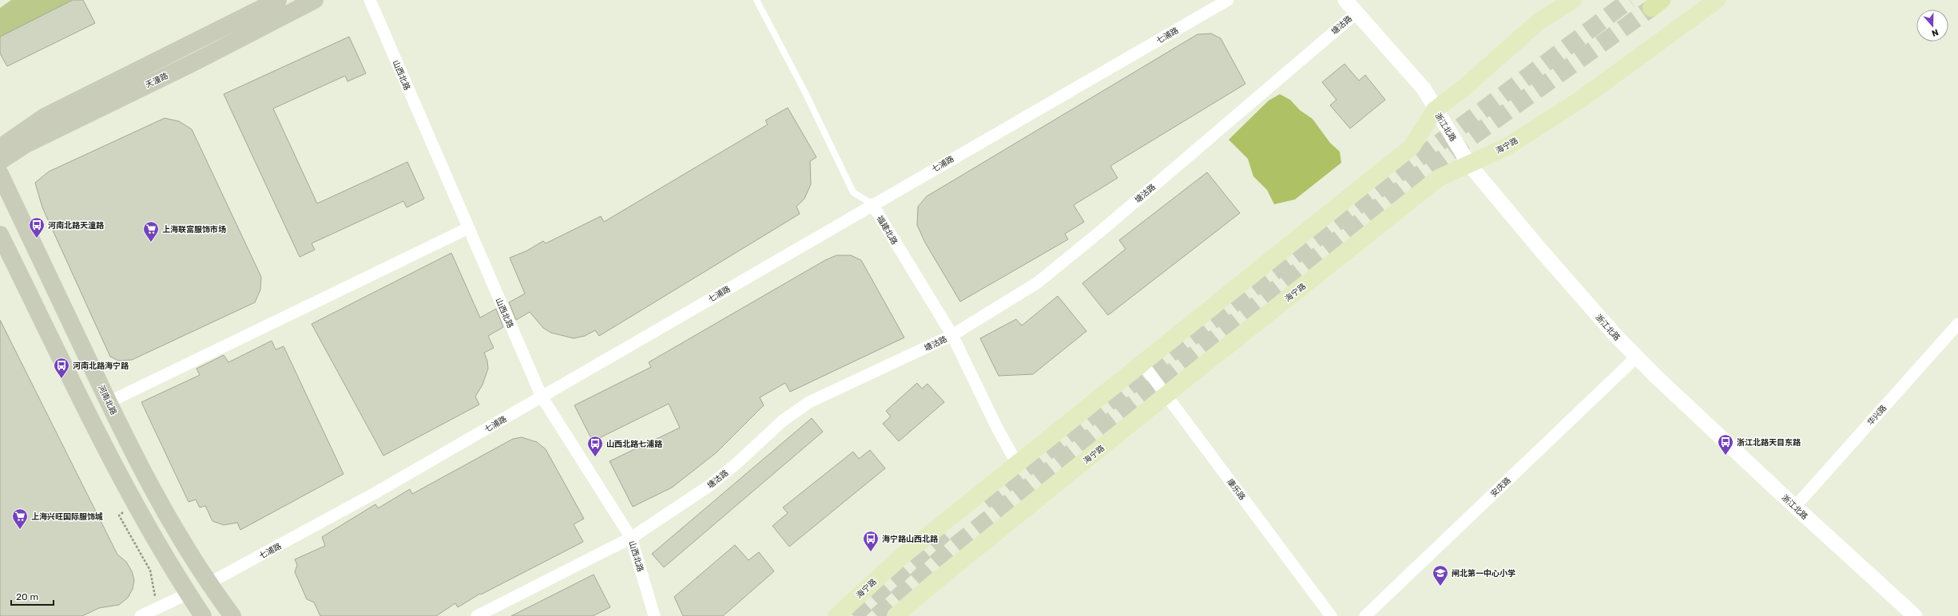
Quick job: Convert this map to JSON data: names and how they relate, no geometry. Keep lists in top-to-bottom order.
{
  "streets": {
    "main road": ["天潼路", "海宁路", "河南北路"],
    "street": [
      "塘沽路",
      "七浦路",
      "山西北路",
      "浙江北路",
      "福建北路",
      "华兴路",
      "安庆路",
      "康乐路"
    ]
  },
  "crossings": [
    ["塘沽路", "山西北路"],
    ["塘沽路", "浙江北路"],
    ["塘沽路", "福建北路"],
    ["七浦路", "山西北路"],
    ["七浦路", "福建北路"],
    ["七浦路", "河南北路"],
    ["浙江北路", "海宁路"],
    ["浙江北路", "华兴路"],
    ["浙江北路", "安庆路"],
    ["海宁路", "福建北路"],
    ["海宁路", "康乐路"]
  ],
  "places": {
    "bus stop": [
      "河南北路天潼路",
      "河南北路海宁路",
      "浙江北路天目东路",
      "山西北路七浦路",
      "海宁路山西北路"
    ],
    "supermarket": ["上海联富服饰市场", "上海兴旺国际服饰城"],
    "school or university": ["闸北第一中心小学"]
  },
  "scale_bar": "20 m",
  "north": "bottom"
}
